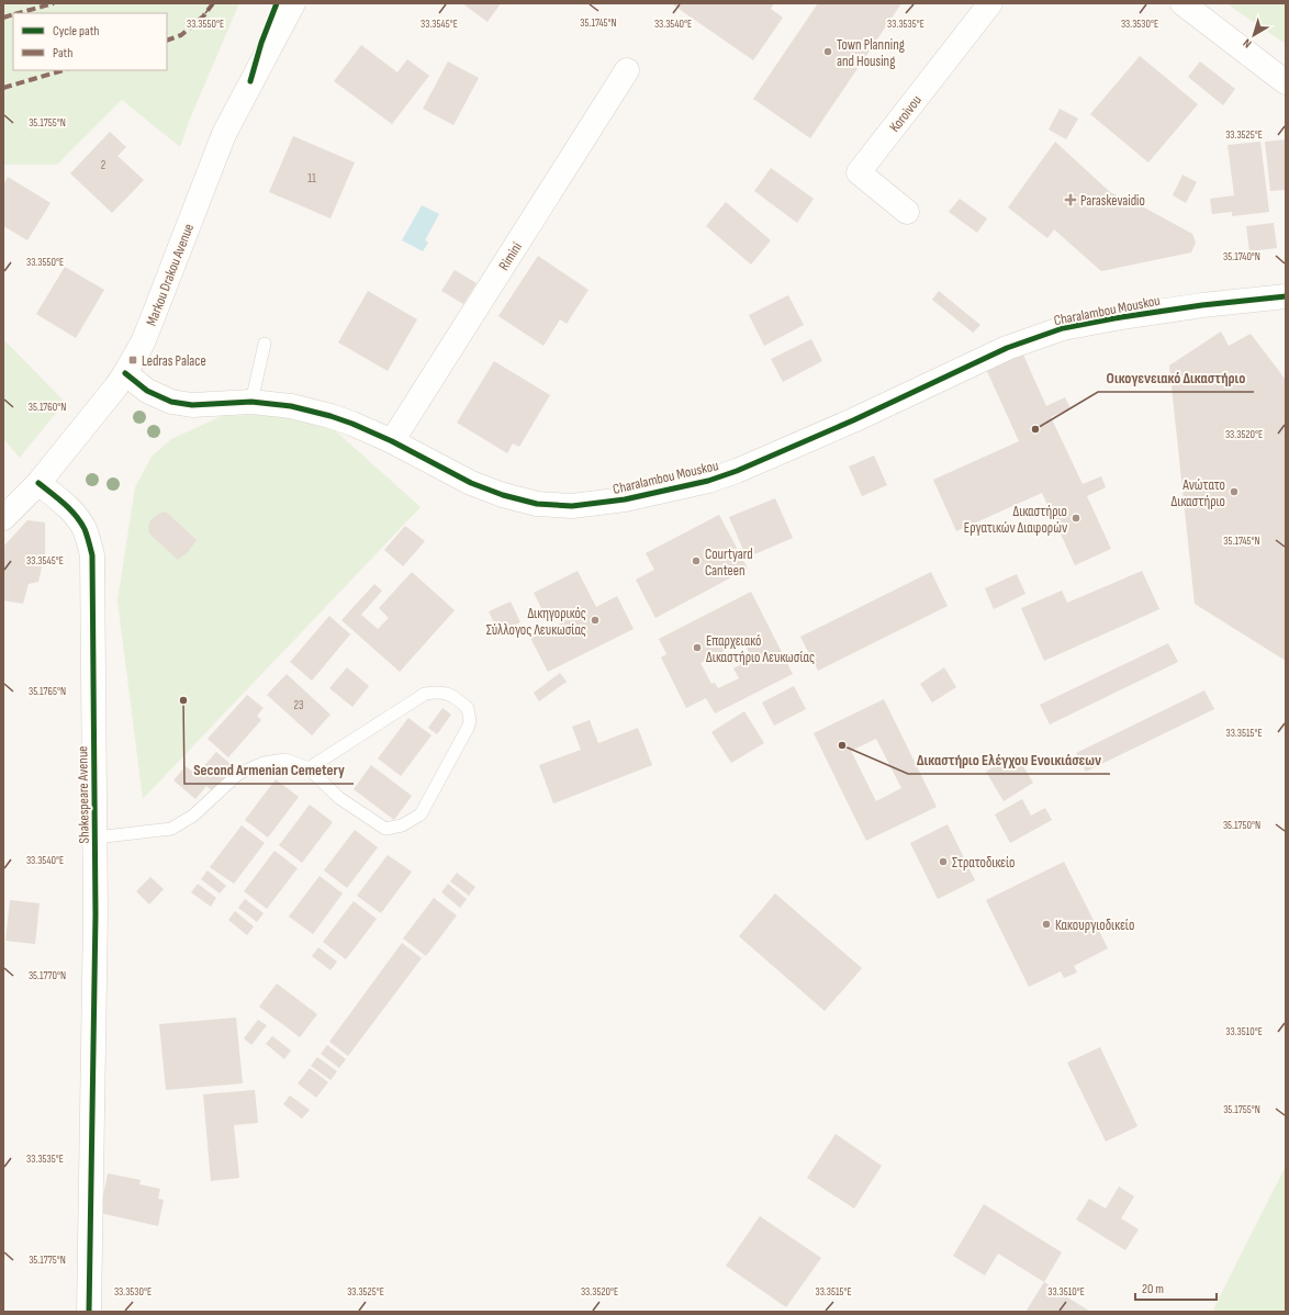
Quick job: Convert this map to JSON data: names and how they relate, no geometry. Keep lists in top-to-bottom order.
{
  "streets": {
    "street": [
      "Koroivou",
      "Rimini",
      "Markou Drakou Avenue",
      "Charalambou Mouskou",
      "Shakespeare Avenue"
    ]
  },
  "crossings": [
    ["Rimini", "Charalambou Mouskou"],
    ["Markou Drakou Avenue", "Charalambou Mouskou"],
    ["Markou Drakou Avenue", "Shakespeare Avenue"]
  ],
  "places": {
    "other": [
      "Town Planning and Housing",
      "Οικογενειακό Δικαστήριο",
      "Ανώτατο Δικαστήριο",
      "Δικαστήριο Εργατικών Διαφορών",
      "Courtyard Canteen",
      "Δικηγορικός Σύλλογος Λευκωσίας",
      "Επαρχειακό Δικαστήριο Λευκωσίας",
      "Second Armenian Cemetery",
      "Δικαστήριο Ελέγχου Ενοικιάσεων",
      "Στρατοδικείο",
      "Κακουργιοδικείο"
    ],
    "health": ["Paraskevaidio"],
    "transit": ["Ledras Palace"]
  },
  "house_numbers": ["2", "11", "23"],
  "legend": ["Cycle path", "Path"],
  "scale_bar": "20 m",
  "north": "bottom left",
  "coordinates": [
    "35.1745°N",
    "33.3550°E",
    "33.3545°E",
    "33.3540°E",
    "33.3535°E",
    "33.3530°E",
    "35.1755°N",
    "33.3525°E",
    "35.1740°N",
    "35.1760°N",
    "33.3520°E",
    "35.1765°N",
    "33.3515°E",
    "35.1750°N",
    "35.1770°N",
    "33.3510°E",
    "35.1775°N"
  ]
}
